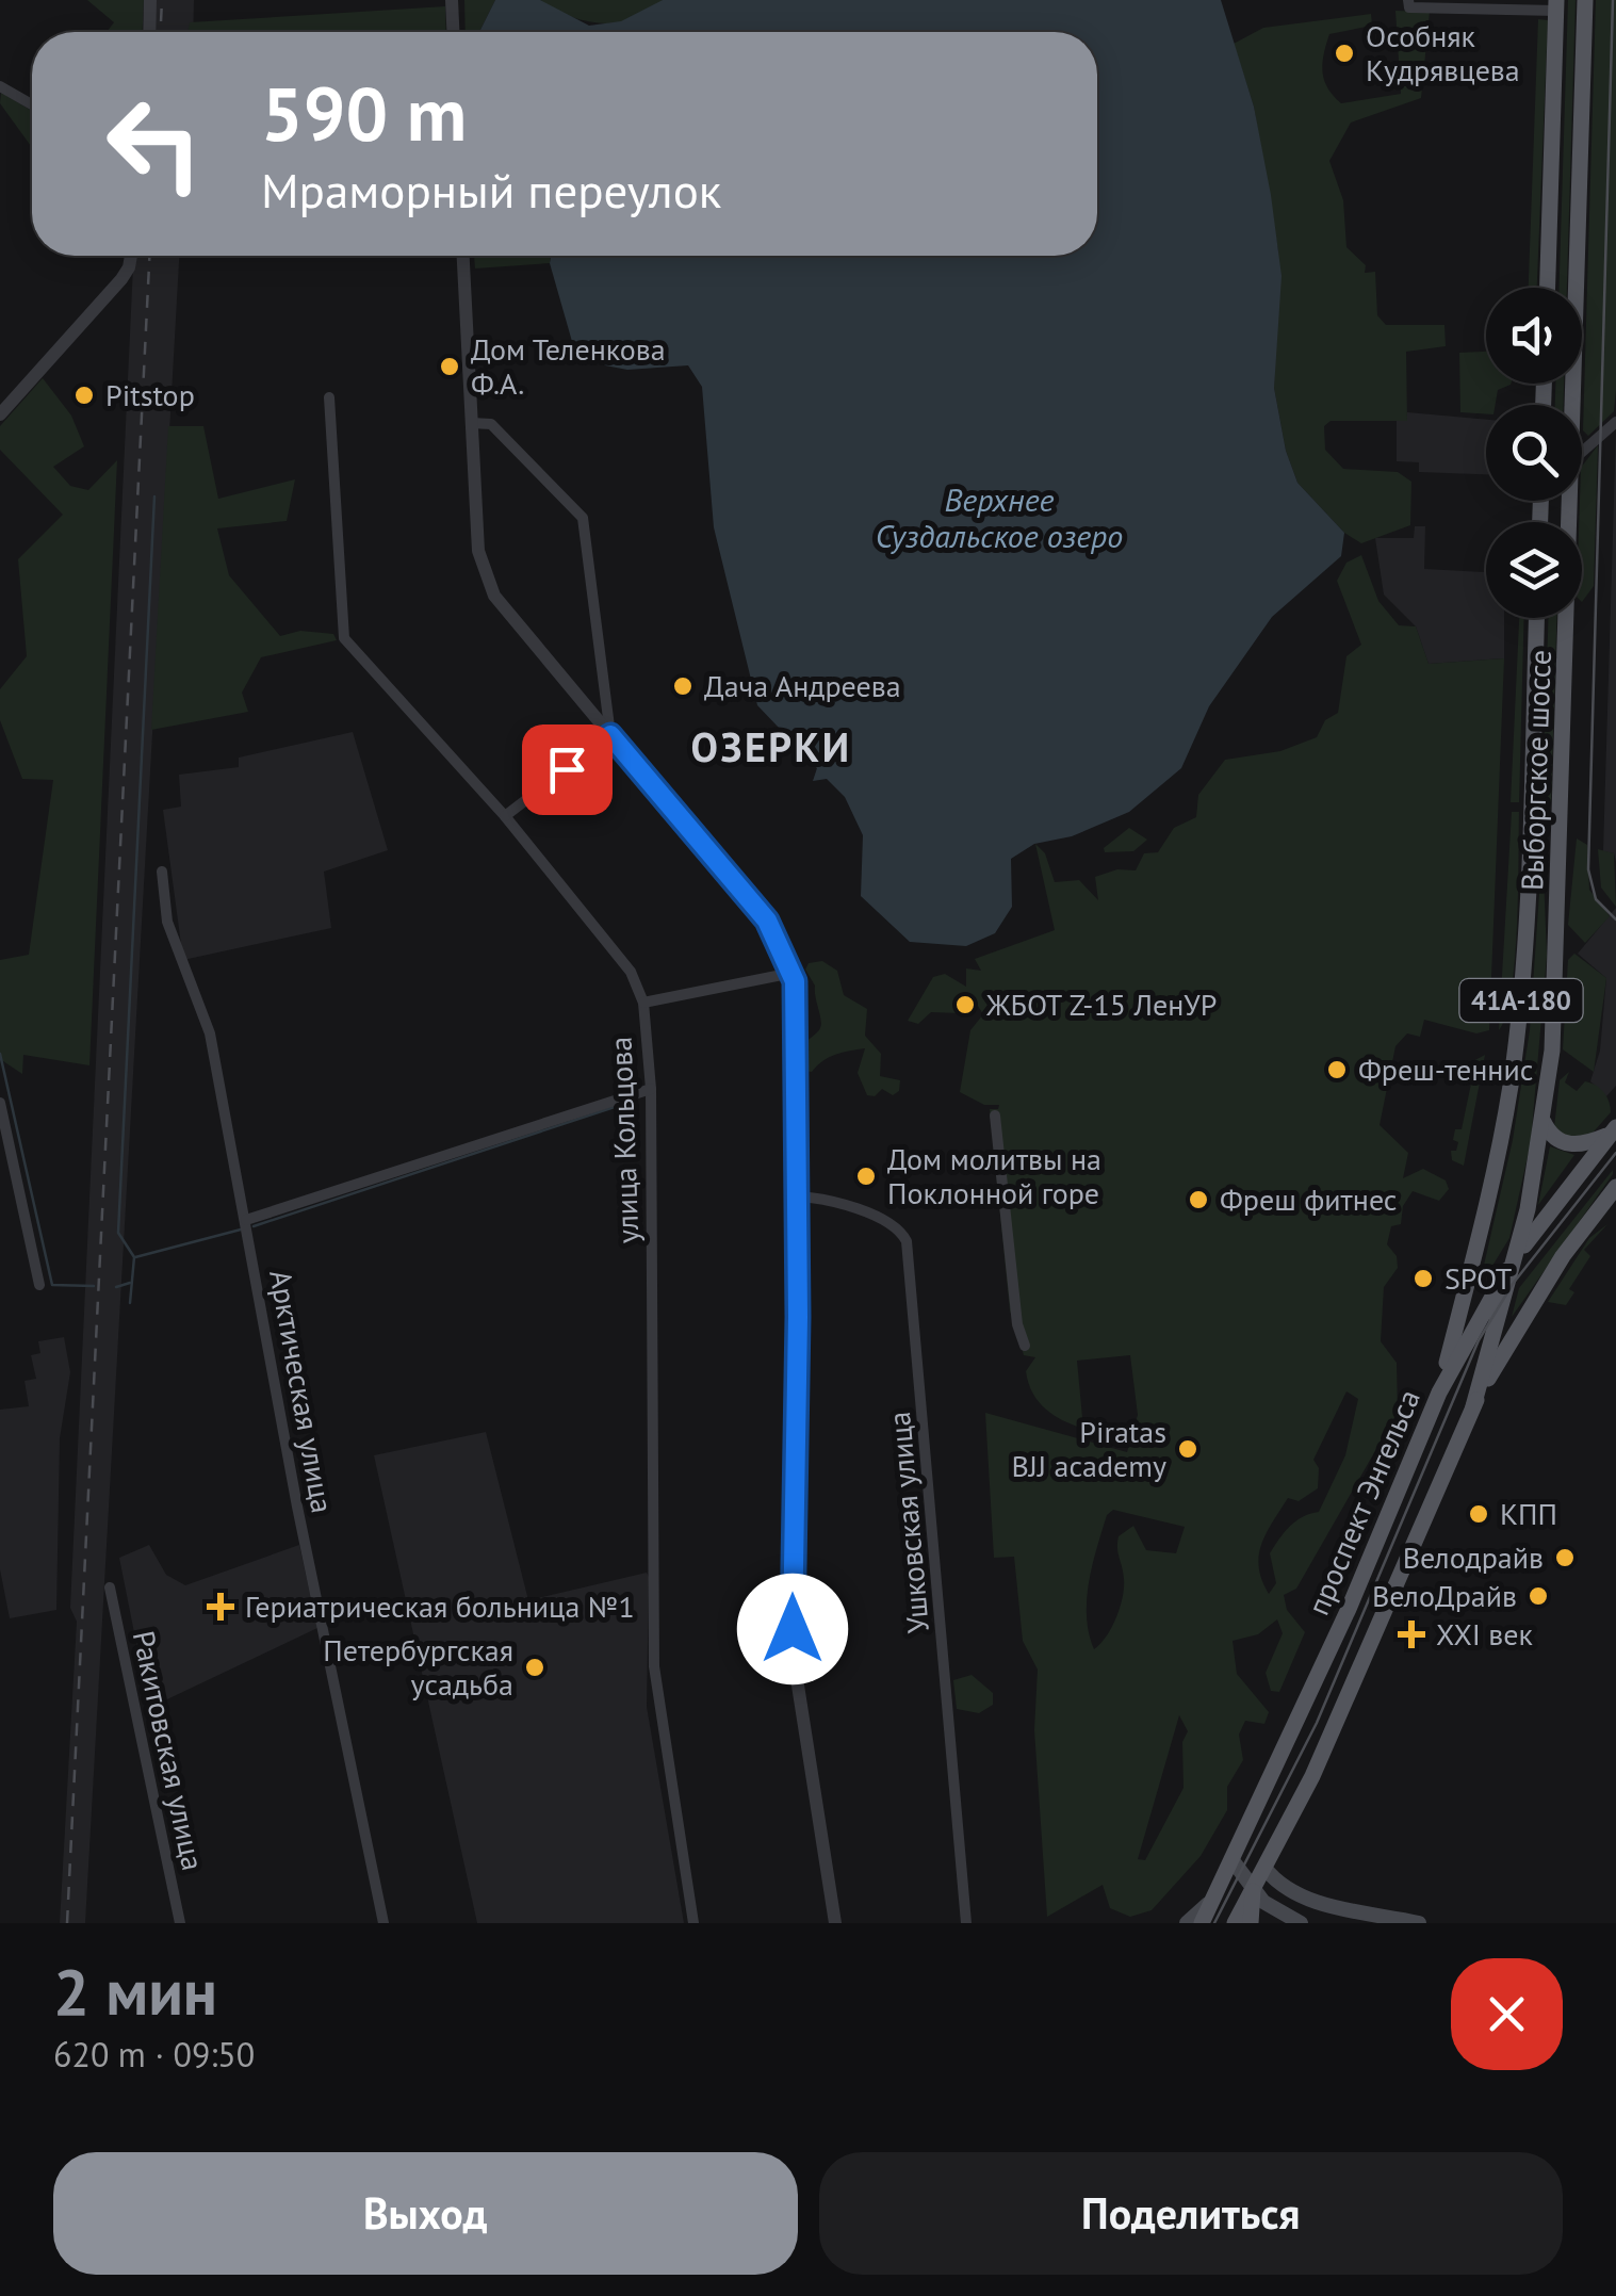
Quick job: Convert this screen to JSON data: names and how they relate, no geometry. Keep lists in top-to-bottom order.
{
  "streets": {
    "main road": ["Выборгское шоссе", "41А-180", "проспект Энгельса"],
    "street": [
      "улица Кольцова",
      "Арктическая улица",
      "Ушковская улица",
      "Ракитовская улица"
    ]
  },
  "crossings": [
    ["Выборгское шоссе", "проспект Энгельса"]
  ],
  "districts": ["ОЗЕРКИ"],
  "water": ["Верхнее Суздальское озеро"],
  "places": {
    "other": [
      "Особняк Кудрявцева",
      "Дом Теленкова Ф.А.",
      "Pitstop",
      "Дача Андреева",
      "ЖБОТ Z-15 ЛенУР",
      "Фреш-теннис",
      "Дом молитвы на Поклонной горе",
      "Фреш фитнес",
      "SPOT",
      "Piratas BJJ academy",
      "КПП",
      "Велодрайв",
      "ВелоДрайв",
      "Петербургская усадьба"
    ],
    "health": ["Гериатрическая больница №1", "XXI век"]
  },
  "page": {
    "turn": ["590 m", "Мраморный переулок"],
    "heading": ["2 мин", "620 m · 09:50"],
    "buttons": ["Выход", "Поделиться"]
  }
}
